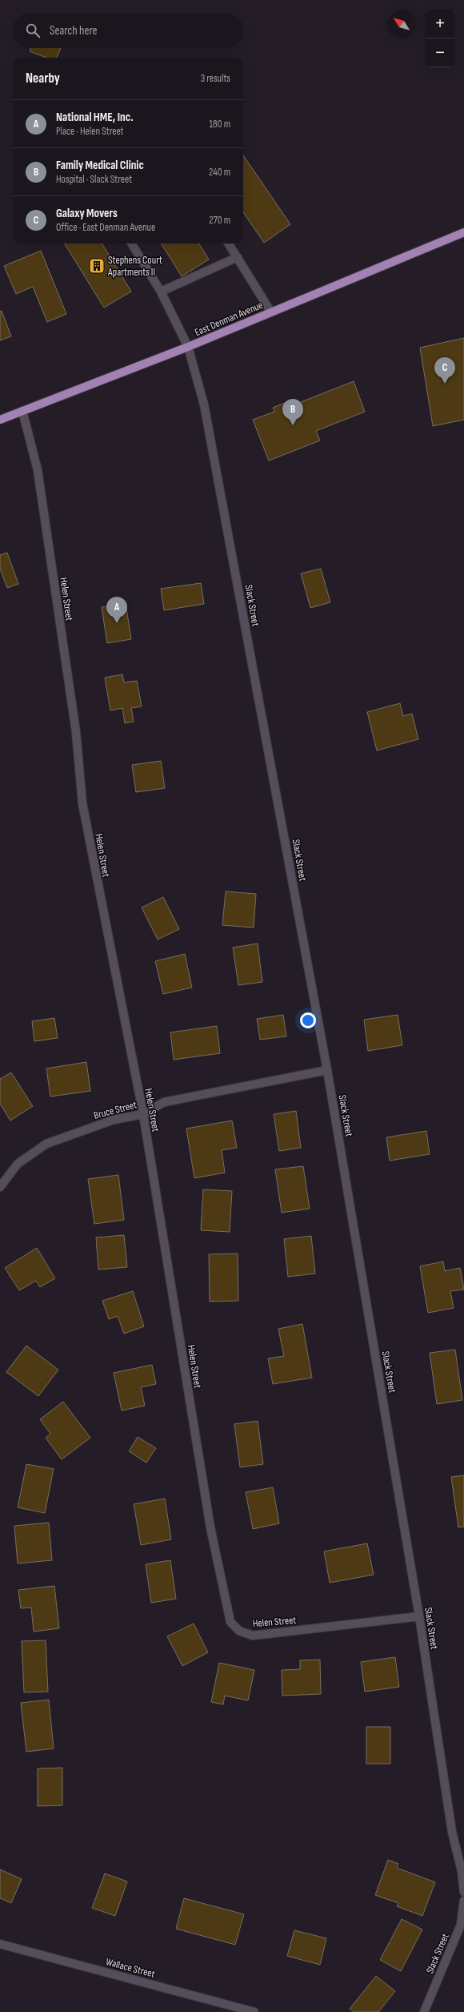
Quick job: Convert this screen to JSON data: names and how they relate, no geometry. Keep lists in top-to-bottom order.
{
  "streets": {
    "main road": ["East Denman Avenue"],
    "street": [
      "Helen Street",
      "Slack Street",
      "Bruce Street",
      "Wallace Street"
    ]
  },
  "crossings": [
    ["East Denman Avenue", "Helen Street"],
    ["East Denman Avenue", "Slack Street"],
    ["Helen Street", "Slack Street"],
    ["Helen Street", "Bruce Street"],
    ["Slack Street", "Bruce Street"]
  ],
  "places": {
    "building": ["Stephens Court Apartments II"]
  },
  "north": "top left",
  "page": {
    "map_buttons": ["+", "−"],
    "search": "Search here",
    "heading": ["Nearby", "3 results"],
    "list": [
      {
        "mark": "A",
        "name": "National HME, Inc.",
        "note": "Place · Helen Street",
        "value": "180 m"
      },
      {
        "mark": "B",
        "name": "Family Medical Clinic",
        "note": "Hospital · Slack Street",
        "value": "240 m"
      },
      {
        "mark": "C",
        "name": "Galaxy Movers",
        "note": "Office · East Denman Avenue",
        "value": "270 m"
      }
    ],
    "pins": ["C", "B", "A"]
  }
}
